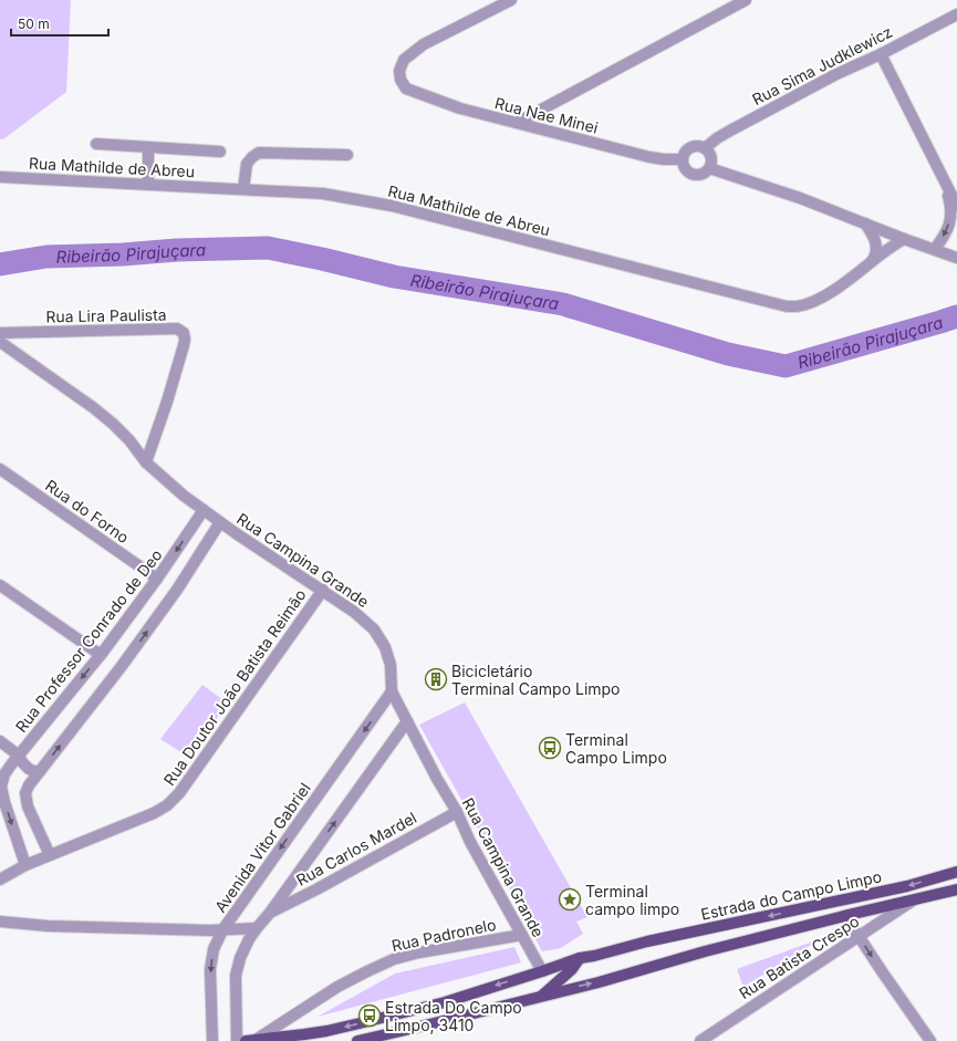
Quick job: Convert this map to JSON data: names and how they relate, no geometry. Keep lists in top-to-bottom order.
{
  "streets": {
    "main road": ["Estrada do Campo Limpo"],
    "street": [
      "Rua Sima Judklewicz",
      "Rua Nae Minei",
      "Rua Mathilde de Abreu",
      "Rua Lira Paulista",
      "Rua do Forno",
      "Rua Campina Grande",
      "Rua Professor Conrado de Deo",
      "Rua Doutor João Batista Reimão",
      "Avenida Vitor Gabriel",
      "Rua Carlos Mardel",
      "Rua Padronelo",
      "Rua Batista Crespo"
    ]
  },
  "crossings": [
    ["Rua Sima Judklewicz", "Rua Nae Minei"],
    ["Rua Lira Paulista", "Rua Campina Grande"],
    ["Rua do Forno", "Rua Professor Conrado de Deo"],
    ["Rua Campina Grande", "Rua Professor Conrado de Deo"],
    ["Rua Campina Grande", "Rua Doutor João Batista Reimão"],
    ["Rua Campina Grande", "Avenida Vitor Gabriel"],
    ["Rua Campina Grande", "Rua Carlos Mardel"],
    ["Rua Campina Grande", "Estrada do Campo Limpo"],
    ["Rua Campina Grande", "Rua Padronelo"],
    ["Rua Professor Conrado de Deo", "Rua Doutor João Batista Reimão"],
    ["Estrada do Campo Limpo", "Rua Padronelo"],
    ["Estrada do Campo Limpo", "Rua Batista Crespo"]
  ],
  "water": ["Ribeirão Pirajuçara"],
  "places": {
    "building": ["Bicicletário Terminal Campo Limpo"],
    "bus stop": ["Terminal Campo Limpo", "Estrada Do Campo Limpo, 3410"],
    "place": ["Terminal campo limpo"]
  },
  "scale_bar": "50 m"
}
